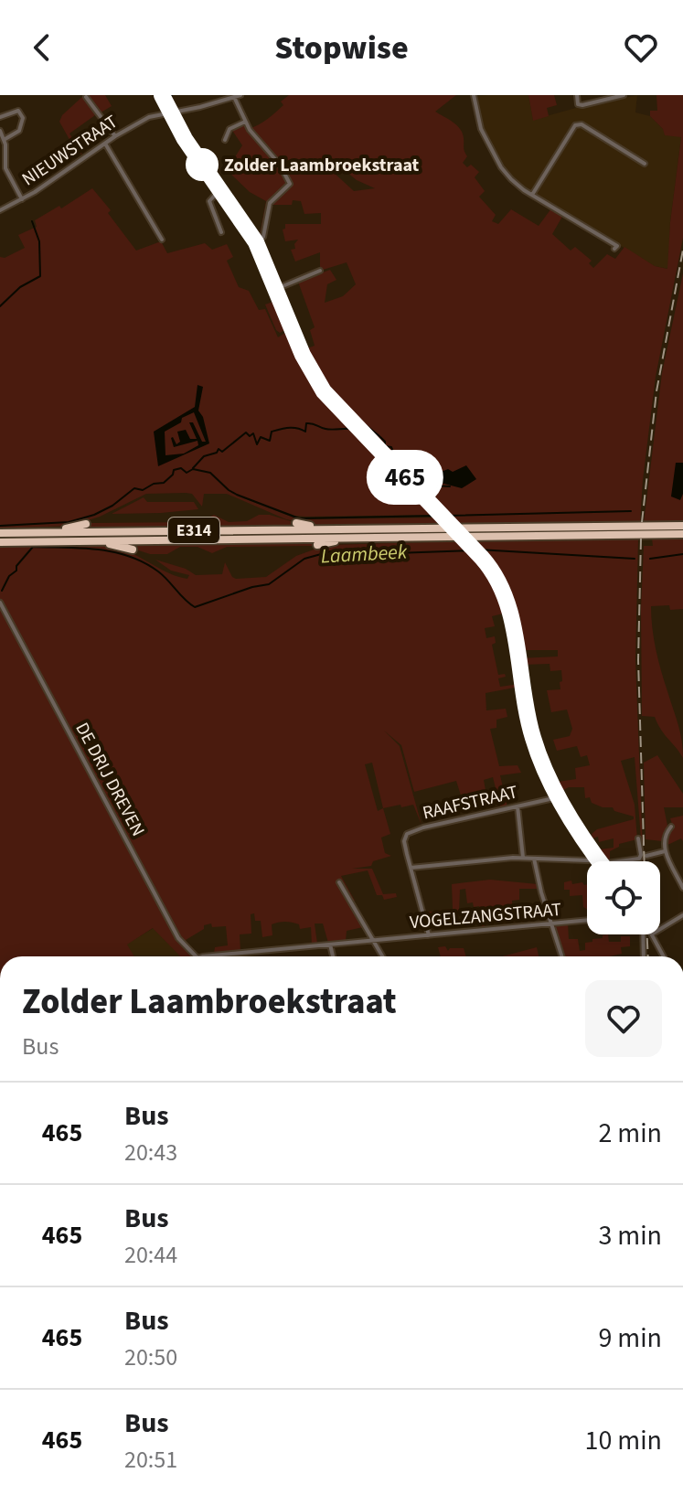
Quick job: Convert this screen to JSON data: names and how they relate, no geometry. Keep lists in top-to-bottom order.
{
  "streets": {
    "highway": ["E314"],
    "street": [
      "NIEUWSTRAAT",
      "DE DRIJ DREVEN",
      "RAAFSTRAAT",
      "VOGELZANGSTRAAT"
    ]
  },
  "crossings": [
    ["RAAFSTRAAT", "VOGELZANGSTRAAT"]
  ],
  "water": ["Laambeek"],
  "places": ["Zolder Laambroekstraat"],
  "lines": ["bus line 465"],
  "page": {
    "header": "Stopwise",
    "on_map": "465",
    "heading": ["Zolder Laambroekstraat", "Bus"],
    "list": [
      {
        "mark": "465",
        "name": "Bus",
        "note": "20:43",
        "value": "2 min"
      },
      {
        "mark": "465",
        "name": "Bus",
        "note": "20:44",
        "value": "3 min"
      },
      {
        "mark": "465",
        "name": "Bus",
        "note": "20:50",
        "value": "9 min"
      },
      {
        "mark": "465",
        "name": "Bus",
        "note": "20:51",
        "value": "10 min"
      }
    ]
  }
}
